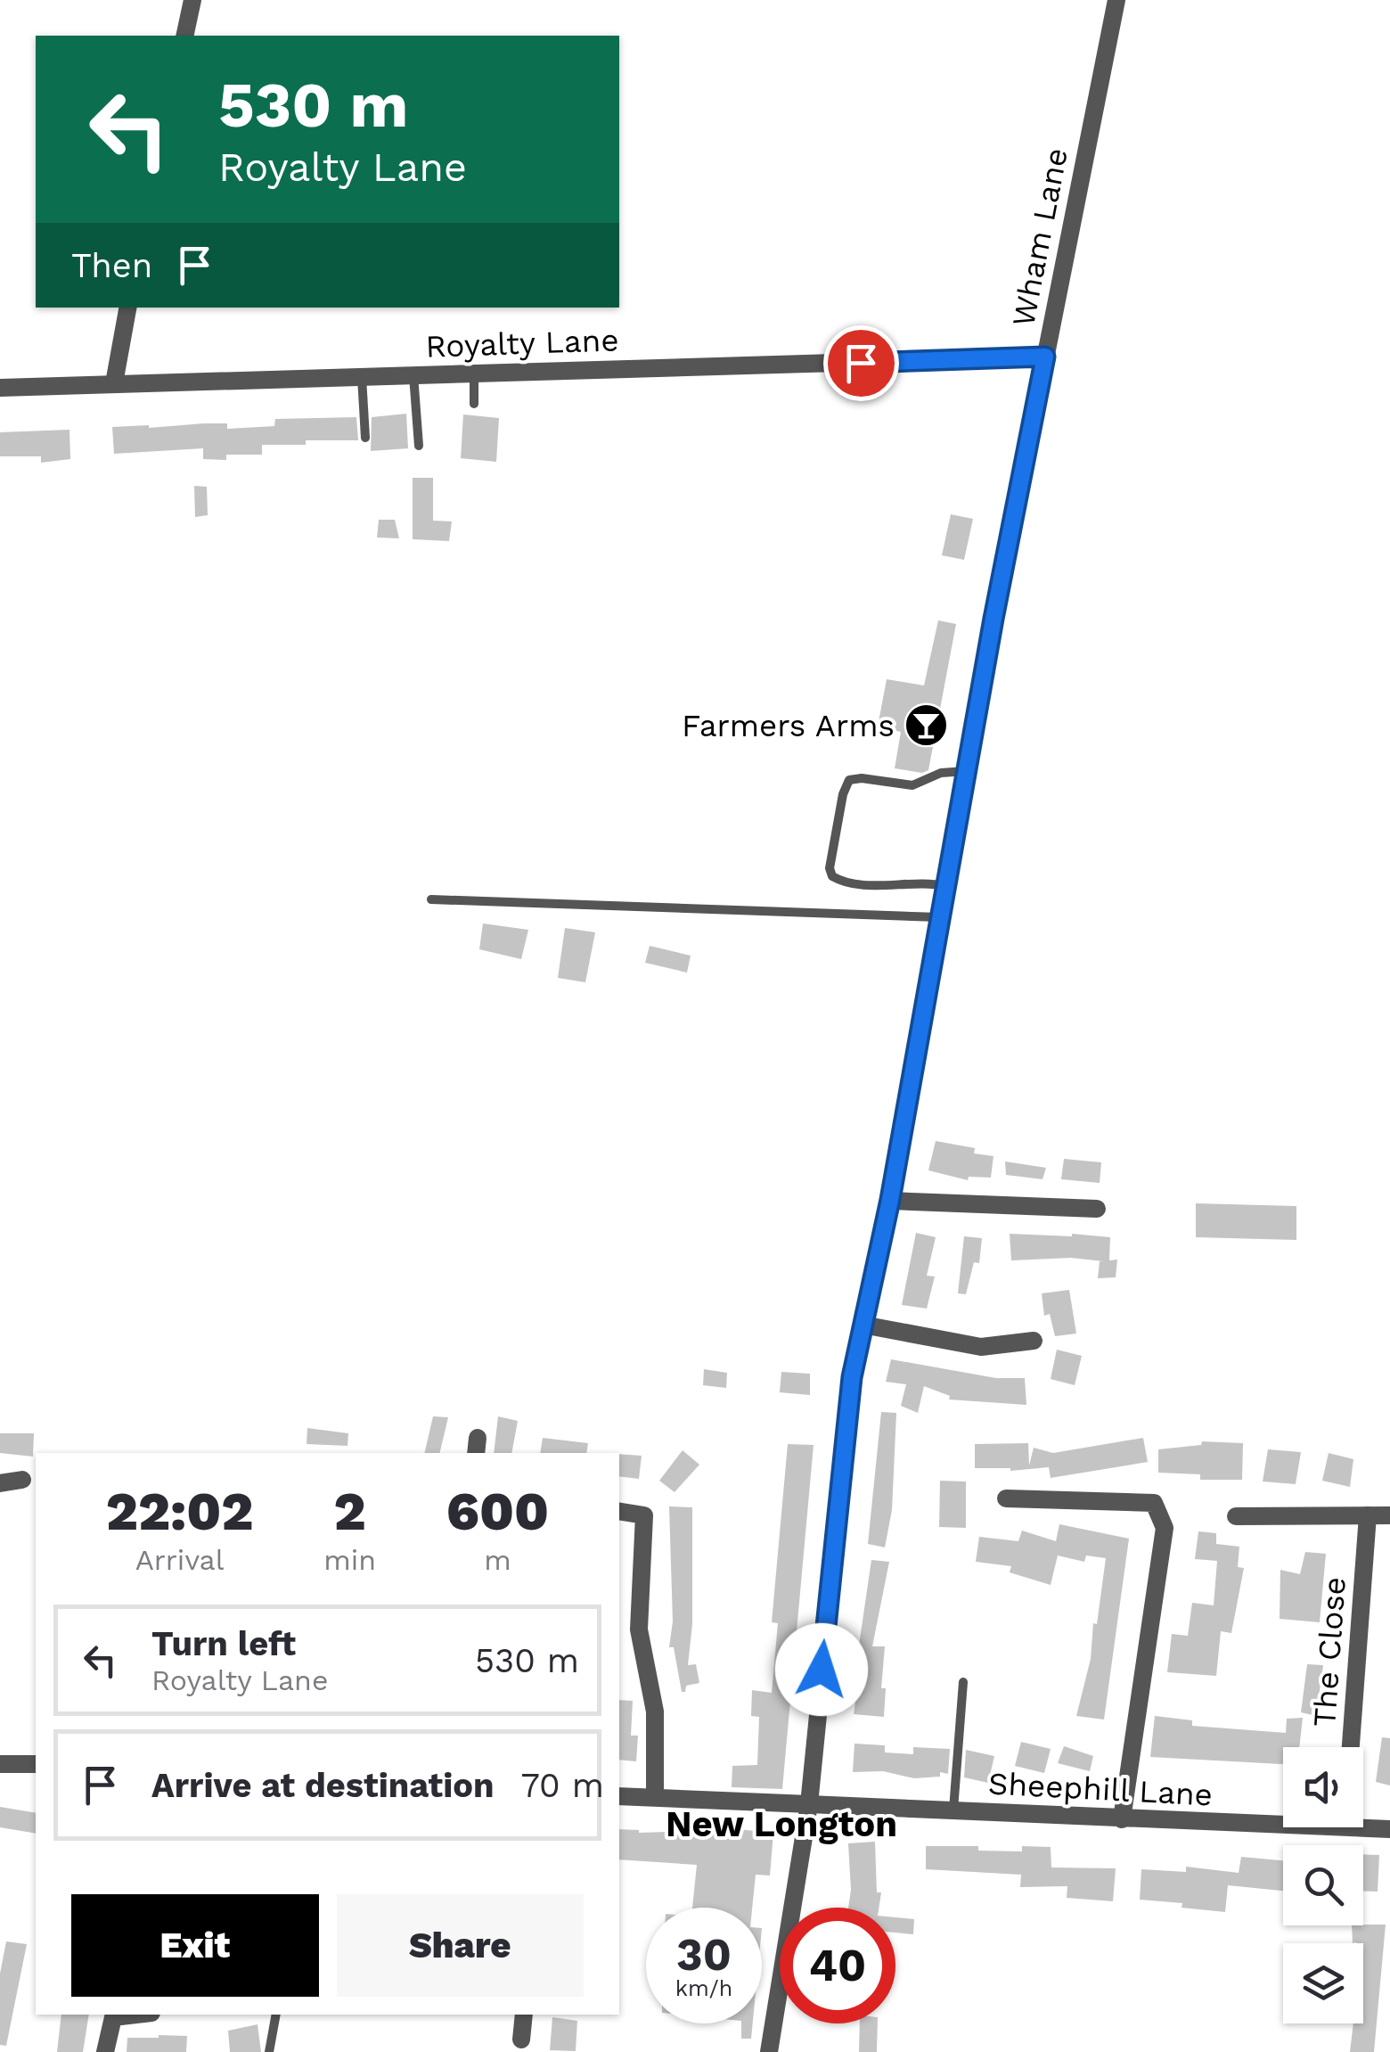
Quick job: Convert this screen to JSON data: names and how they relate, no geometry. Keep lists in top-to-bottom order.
{
  "streets": {
    "street": [
      "Wham Lane",
      "Royalty Lane",
      "The Close",
      "Sheephill Lane"
    ]
  },
  "crossings": [
    ["Wham Lane", "Royalty Lane"],
    ["Wham Lane", "Sheephill Lane"]
  ],
  "districts": ["New Longton"],
  "places": {
    "bar": ["Farmers Arms"]
  },
  "page": {
    "turn": ["530 m", "Royalty Lane"],
    "then": "Then",
    "eta": [
      "22:02",
      "Arrival",
      "2",
      "min",
      "600",
      "m"
    ],
    "list": [
      {
        "name": "Turn left",
        "note": "Royalty Lane",
        "value": "530 m"
      },
      {
        "name": "Arrive at destination",
        "value": "70 m"
      }
    ],
    "buttons": ["Exit", "Share"],
    "speed": "30 km/h",
    "limit": "40"
  }
}
